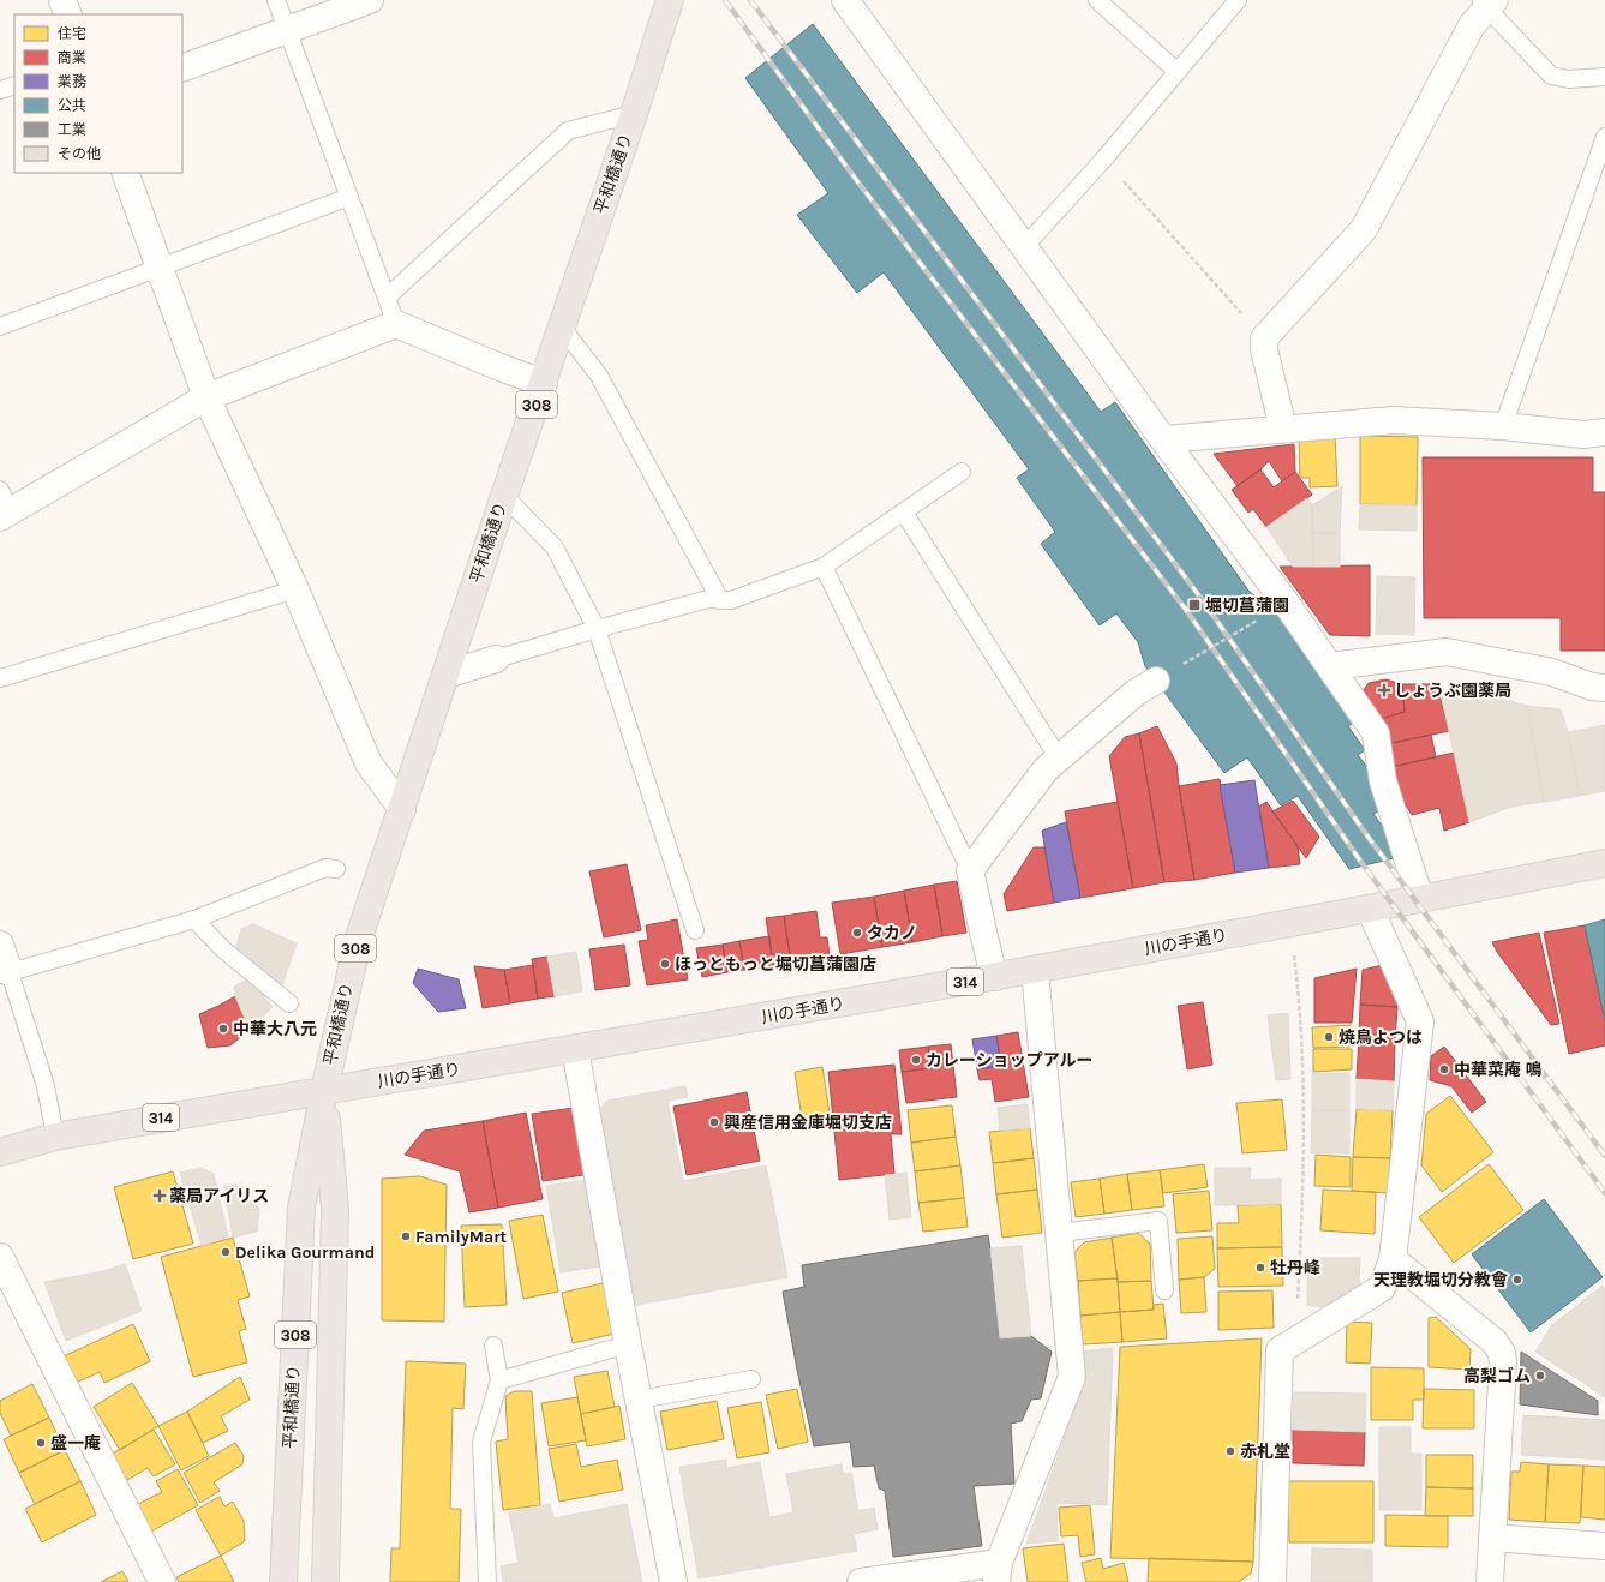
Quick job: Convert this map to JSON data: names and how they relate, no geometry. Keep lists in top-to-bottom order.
{
  "streets": {
    "main road": [
      "平和橋通り",
      "308",
      "川の手通り",
      "314"
    ]
  },
  "crossings": [
    ["平和橋通り", "川の手通り"]
  ],
  "places": {
    "transit": ["堀切菖蒲園"],
    "health": ["しょうぶ園薬局", "薬局アイリス"],
    "other": [
      "タカノ",
      "ほっともっと堀切菖蒲園店",
      "中華大八元",
      "焼鳥よつは",
      "カレーショップアルー",
      "中華菜庵 鳴",
      "興産信用金庫堀切支店",
      "FamilyMart",
      "Delika Gourmand",
      "牡丹峰",
      "天理教堀切分教會",
      "高梨ゴム",
      "盛一庵",
      "赤札堂"
    ]
  },
  "legend": [
    "住宅",
    "商業",
    "業務",
    "公共",
    "工業",
    "その他"
  ]
}
